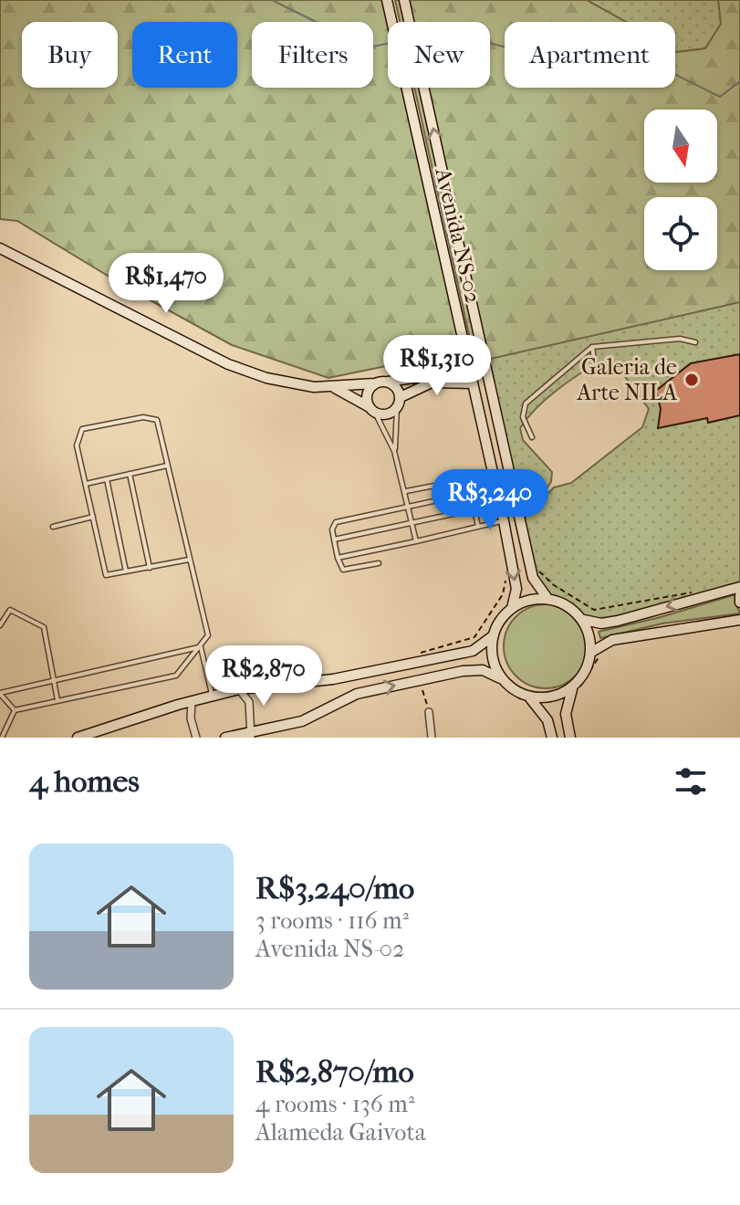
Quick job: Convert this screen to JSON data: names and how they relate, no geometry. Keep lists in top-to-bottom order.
{
  "streets": {
    "street": ["Avenida NS-02"]
  },
  "places": ["Galeria de Arte NILA"],
  "north": "bottom",
  "page": {
    "chip": [
      "Buy",
      "Rent",
      "Filters",
      "New",
      "Apartment"
    ],
    "price": [
      "R$1,470",
      "R$1,310",
      "R$3,240",
      "R$2,870"
    ],
    "heading": "4 homes",
    "list": [
      {
        "name": "R$3,240/mo",
        "note": "3 rooms · 116 m² · Avenida NS-02"
      },
      {
        "name": "R$2,870/mo",
        "note": "4 rooms · 136 m² · Alameda Gaivota"
      }
    ]
  }
}
